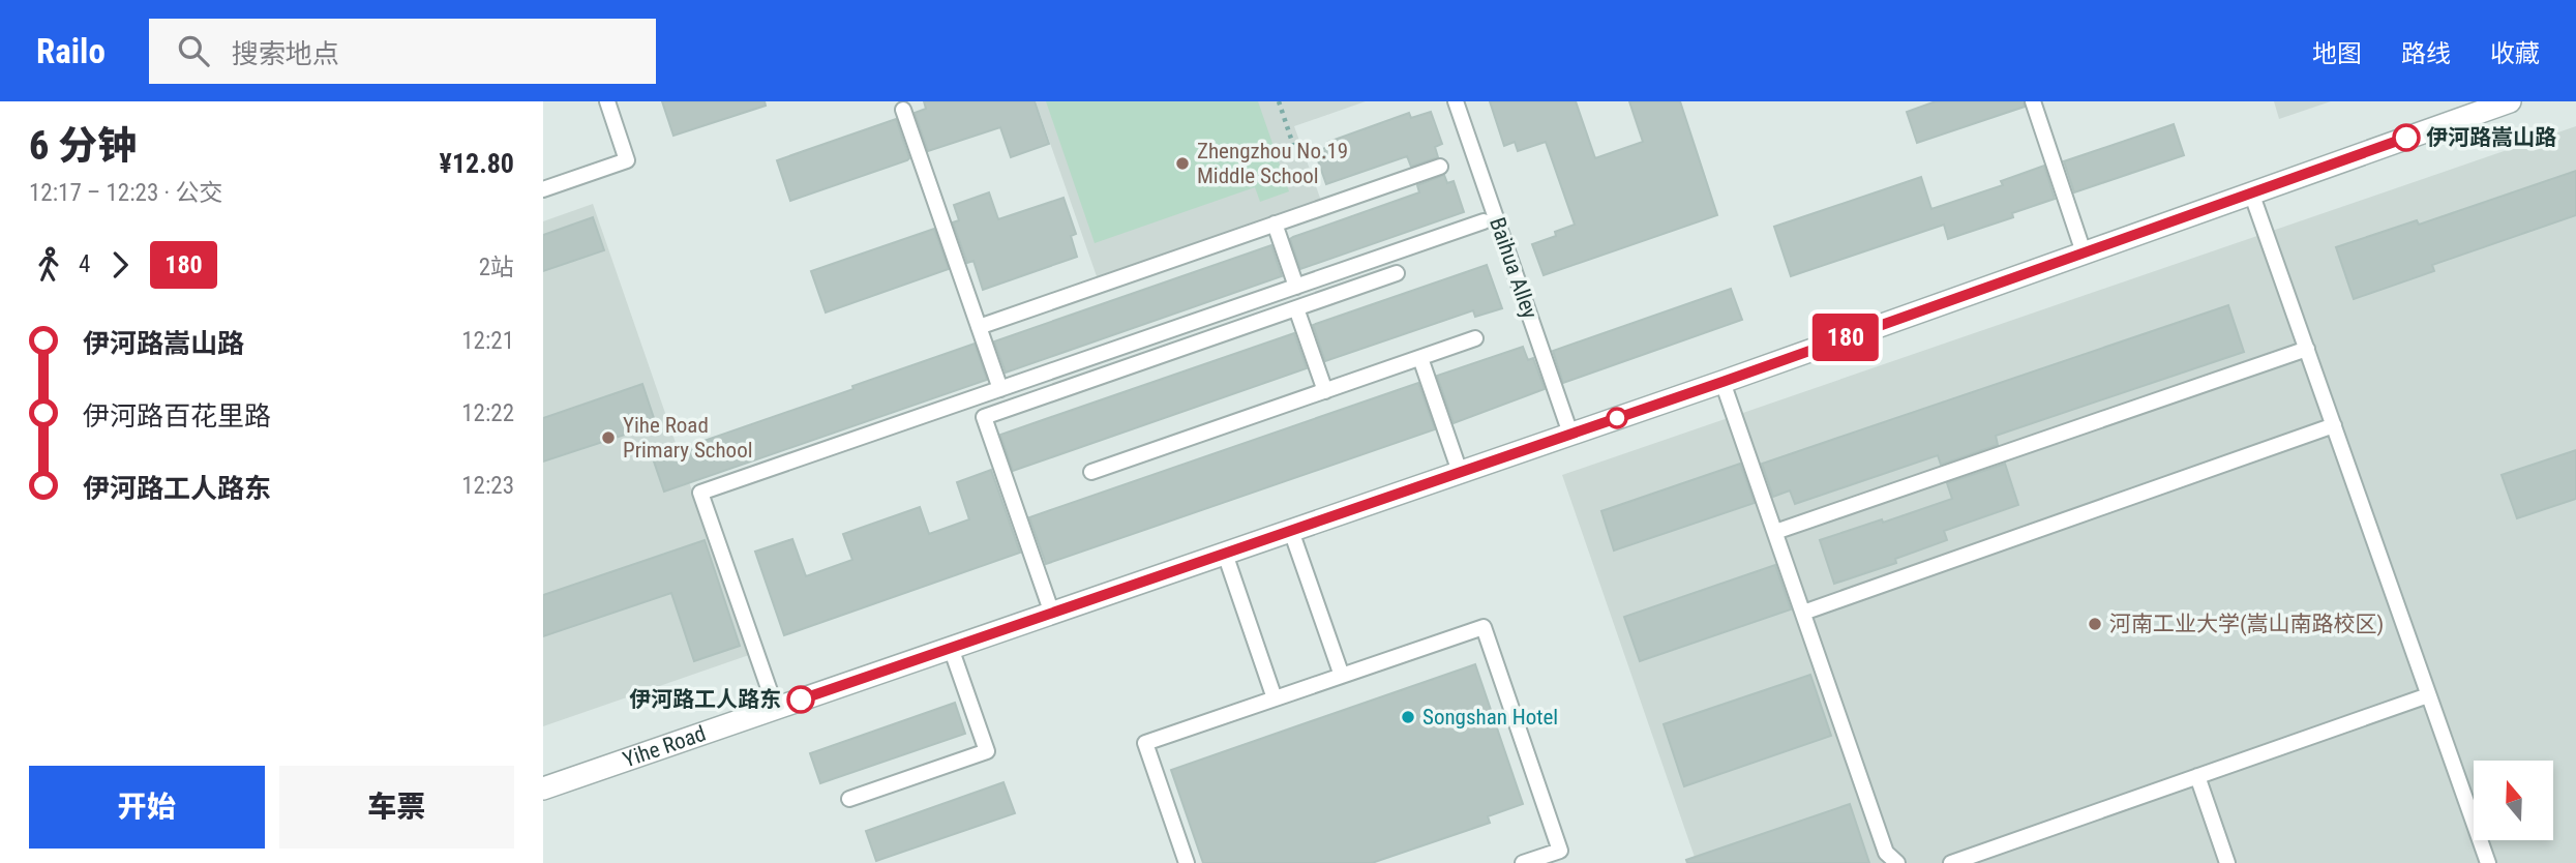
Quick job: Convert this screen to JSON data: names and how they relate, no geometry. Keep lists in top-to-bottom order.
{
  "streets": {
    "street": ["Yihe Road"],
    "lane": ["Baihua Alley"]
  },
  "crossings": [
    ["Baihua Alley", "Yihe Road"]
  ],
  "places": [
    "伊河路嵩山路",
    "Zhengzhou No.19 Middle School",
    "Yihe Road Primary School",
    "河南工业大学(嵩山南路校区)",
    "伊河路工人路东",
    "Songshan Hotel"
  ],
  "lines": ["bus line 180"],
  "north": "top",
  "page": {
    "header": "Railo",
    "search": "搜索地点",
    "nav": ["地图", "路线", "收藏"],
    "heading": ["6 分钟", "12:17 – 12:23 · 公交", "¥12.80"],
    "on_map": "180",
    "legs": ["4", "180", "2站"],
    "list": [
      {
        "name": "伊河路嵩山路",
        "value": "12:21"
      },
      {
        "name": "伊河路百花里路",
        "value": "12:22"
      },
      {
        "name": "伊河路工人路东",
        "value": "12:23"
      }
    ],
    "buttons": ["开始", "车票"]
  }
}
